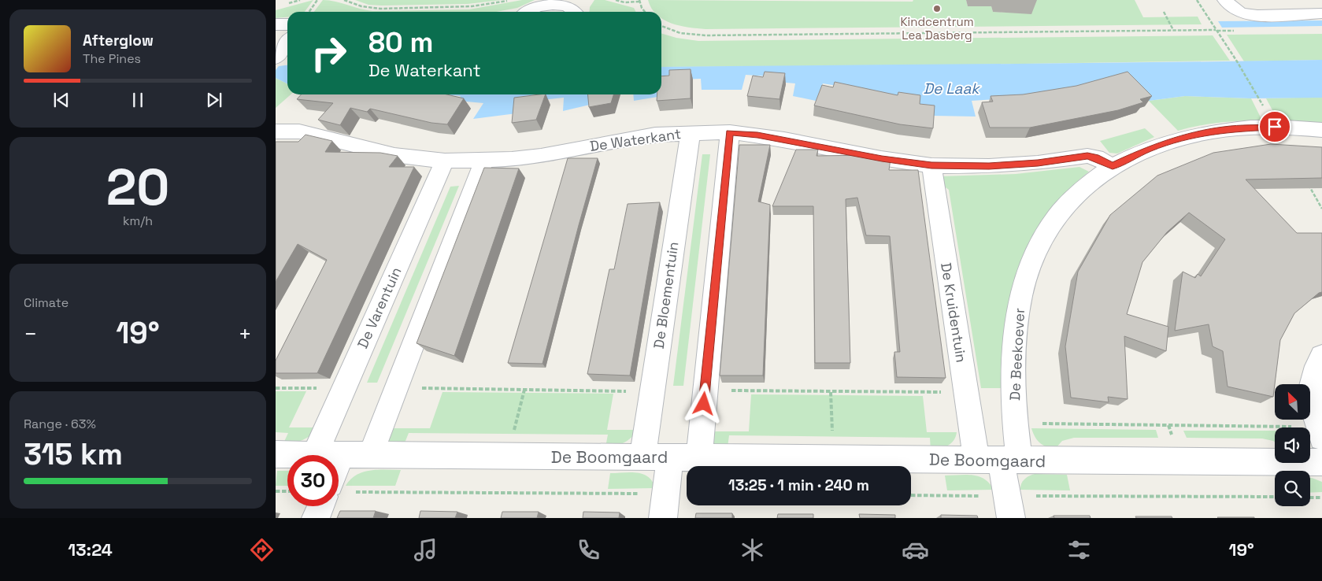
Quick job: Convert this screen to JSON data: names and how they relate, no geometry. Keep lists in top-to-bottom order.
{
  "streets": {
    "street": [
      "De Waterkant",
      "De Bloementuin",
      "De Varentuin",
      "De Kruidentuin",
      "De Beekoever",
      "De Boomgaard"
    ]
  },
  "crossings": [
    ["De Waterkant", "De Bloementuin"],
    ["De Waterkant", "De Varentuin"],
    ["De Waterkant", "De Kruidentuin"],
    ["De Waterkant", "De Beekoever"],
    ["De Bloementuin", "De Boomgaard"],
    ["De Kruidentuin", "De Beekoever"],
    ["De Kruidentuin", "De Boomgaard"],
    ["De Beekoever", "De Boomgaard"]
  ],
  "water": ["De Laak"],
  "places": ["Kindcentrum Lea Dasberg"],
  "north": "top left",
  "page": {
    "turn": ["80 m", "De Waterkant"],
    "song": ["Afterglow", "The Pines"],
    "tile": [
      ["20", "km/h"],
      "Climate",
      ["Range · 63%", "315 km"]
    ],
    "heat": ["−", "19°", "+"],
    "limit": "30",
    "trip": "13:25 · 1 min · 240 m",
    "tabs": ["13:24", "19°"]
  }
}
